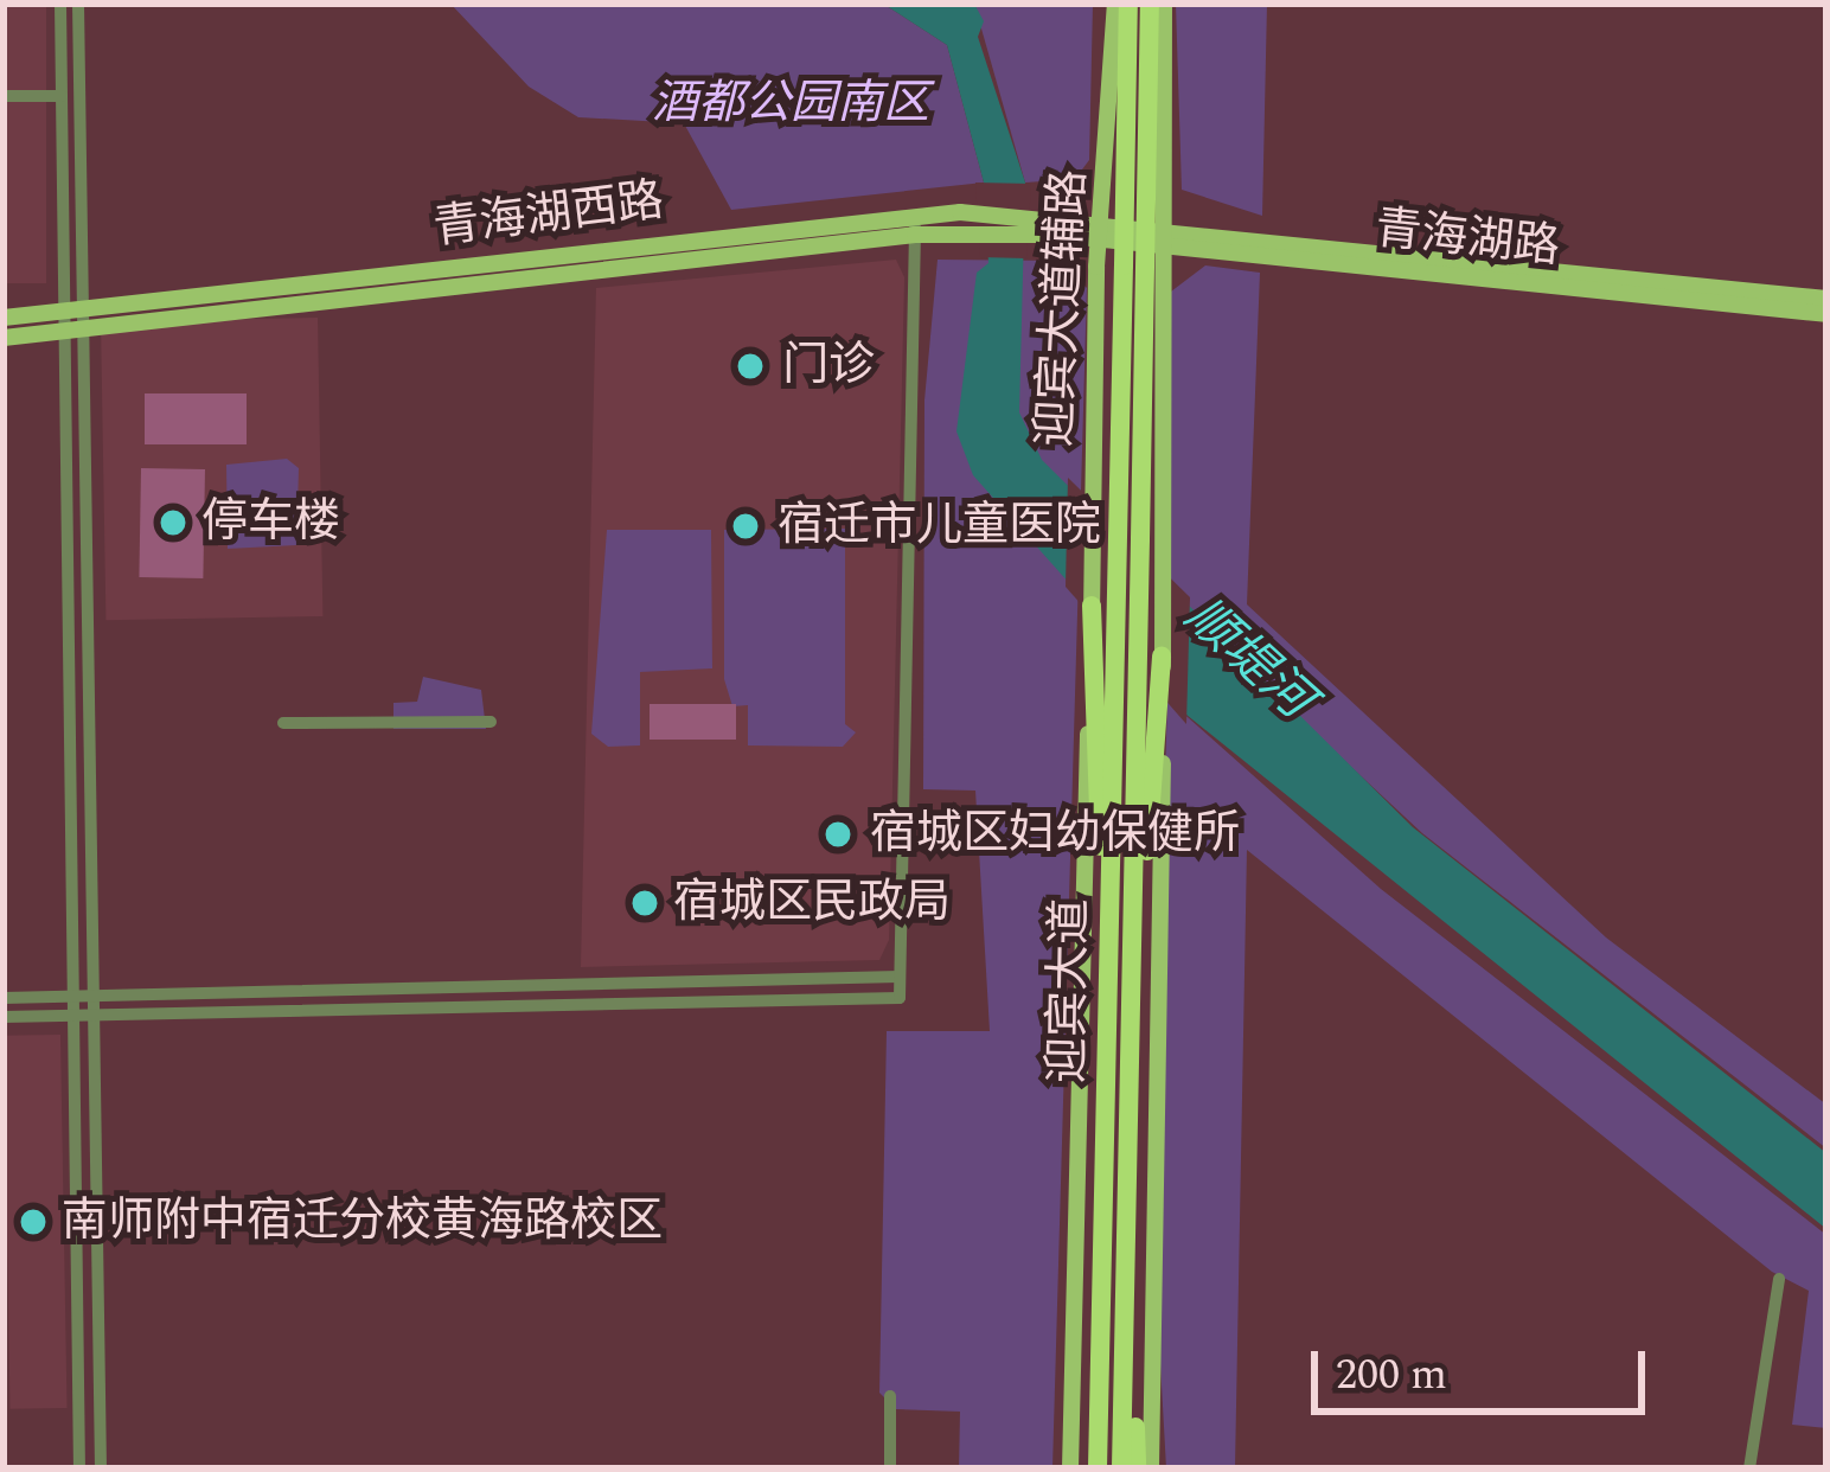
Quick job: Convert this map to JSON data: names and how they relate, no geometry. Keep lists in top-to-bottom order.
{
  "streets": {
    "highway": ["迎宾大道"],
    "main road": ["青海湖西路", "青海湖路", "迎宾大道辅路"]
  },
  "crossings": [
    ["青海湖西路", "青海湖路"],
    ["青海湖西路", "迎宾大道辅路"],
    ["青海湖路", "迎宾大道辅路"]
  ],
  "water": ["顺堤河"],
  "parks": ["酒都公园南区"],
  "places": [
    "门诊",
    "停车楼",
    "宿迁市儿童医院",
    "宿城区妇幼保健所",
    "宿城区民政局",
    "南师附中宿迁分校黄海路校区"
  ],
  "scale_bar": "200 m"
}
